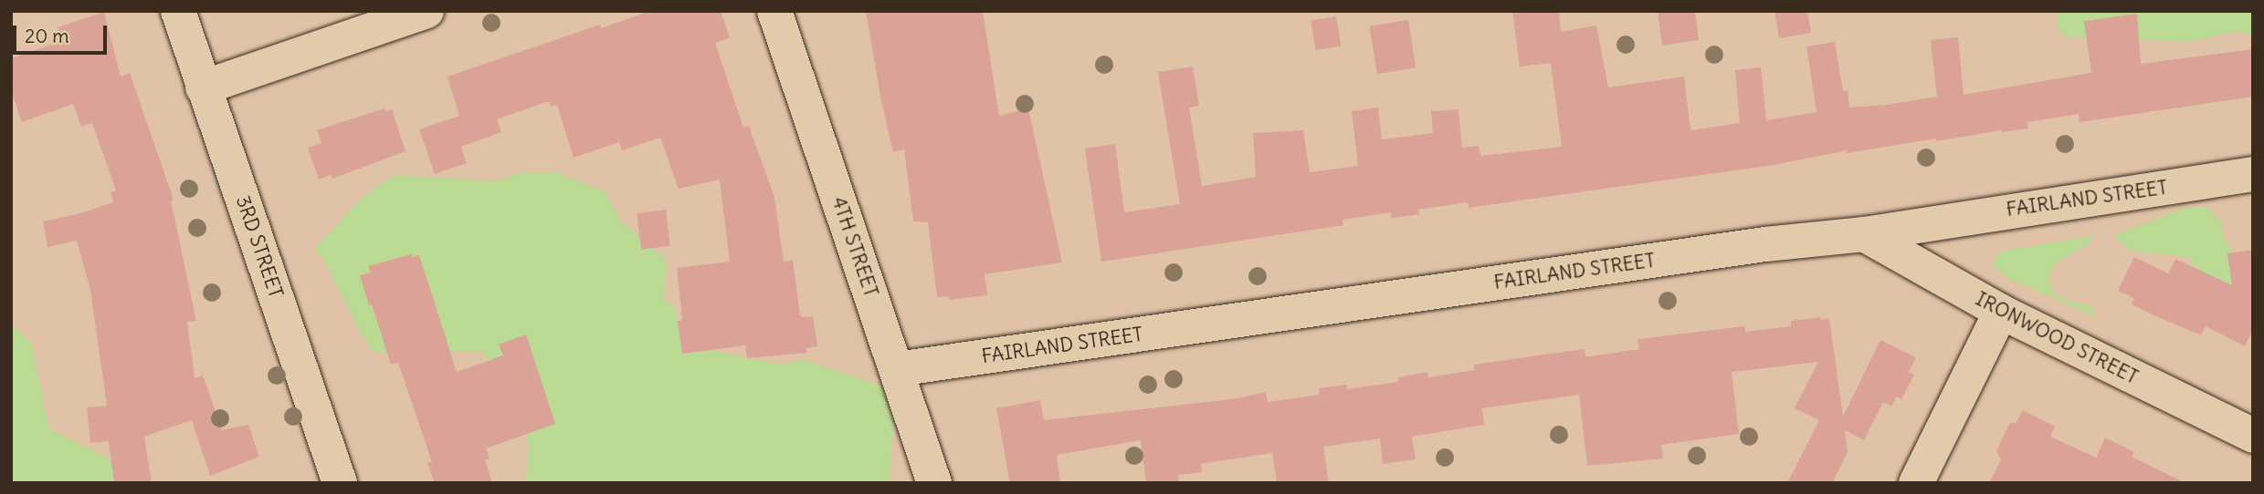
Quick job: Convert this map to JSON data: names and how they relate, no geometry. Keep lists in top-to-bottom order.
{
  "streets": {
    "street": [
      "FAIRLAND STREET",
      "3RD STREET",
      "4TH STREET",
      "IRONWOOD STREET"
    ]
  },
  "crossings": [
    ["FAIRLAND STREET", "4TH STREET"],
    ["FAIRLAND STREET", "IRONWOOD STREET"]
  ],
  "scale_bar": "20 m"
}
